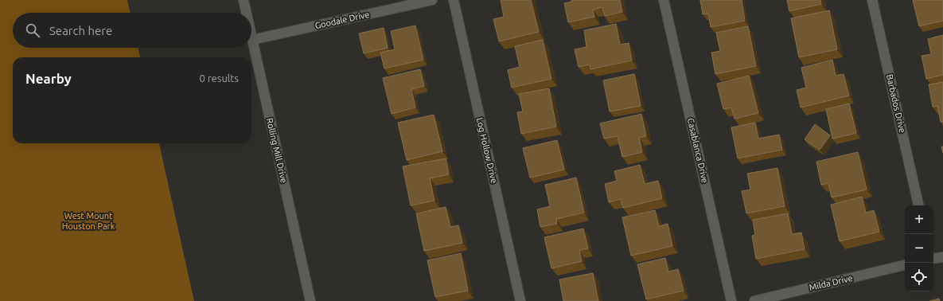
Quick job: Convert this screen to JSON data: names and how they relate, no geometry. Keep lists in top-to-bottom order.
{
  "streets": {
    "street": [
      "Goodale Drive",
      "Barbados Drive",
      "Rolling Mill Drive",
      "Log Hollow Drive",
      "Casablanca Drive",
      "Milda Drive"
    ]
  },
  "crossings": [
    ["Goodale Drive", "Rolling Mill Drive"]
  ],
  "parks": ["West Mount Houston Park"],
  "page": {
    "search": "Search here",
    "heading": ["Nearby", "0 results"],
    "map_buttons": ["+", "−"]
  }
}
